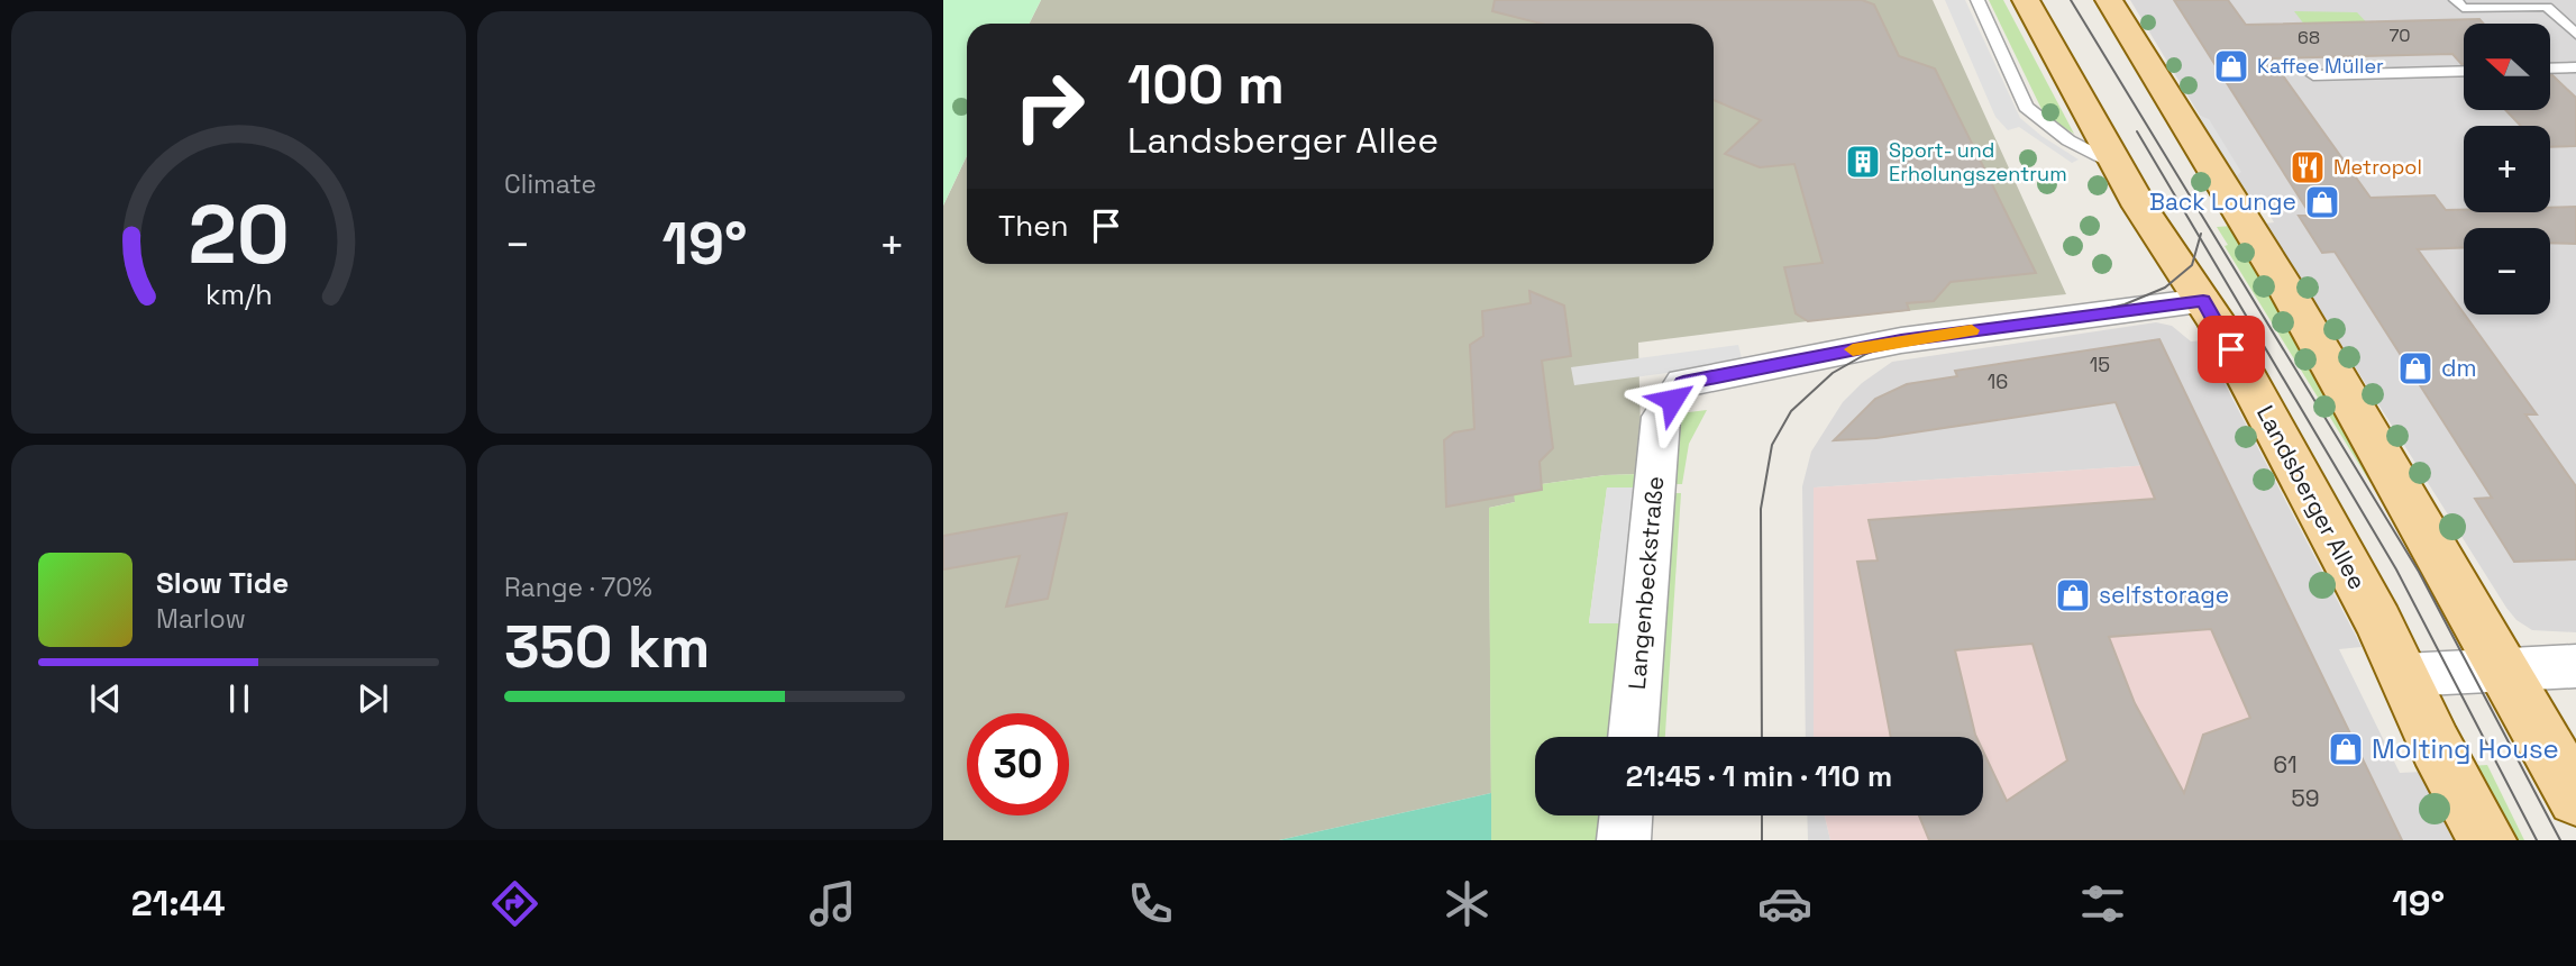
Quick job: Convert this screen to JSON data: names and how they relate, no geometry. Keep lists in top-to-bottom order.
{
  "streets": {
    "main road": ["Landsberger Allee"],
    "street": ["Langenbeckstraße"]
  },
  "crossings": [
    ["Landsberger Allee", "Langenbeckstraße"]
  ],
  "places": {
    "shop": [
      "Kaffee Müller",
      "Back Lounge",
      "dm",
      "selfstorage",
      "Molting House"
    ],
    "building": ["Sport- und Erholungszentrum"],
    "restaurant": ["Metropol"]
  },
  "house_numbers": [
    "70",
    "68",
    "15",
    "16",
    "61",
    "59"
  ],
  "north": "left",
  "page": {
    "tile": [
      "Climate",
      ["Range · 70%", "350 km"]
    ],
    "map_buttons": ["+", "−"],
    "turn": ["100 m", "Landsberger Allee"],
    "then": "Then",
    "heat": ["−", "19°", "+"],
    "song": ["Slow Tide", "Marlow"],
    "limit": "30",
    "trip": "21:45 · 1 min · 110 m",
    "tabs": ["21:44", "19°"],
    "gauge": ["20", "km/h"]
  }
}
